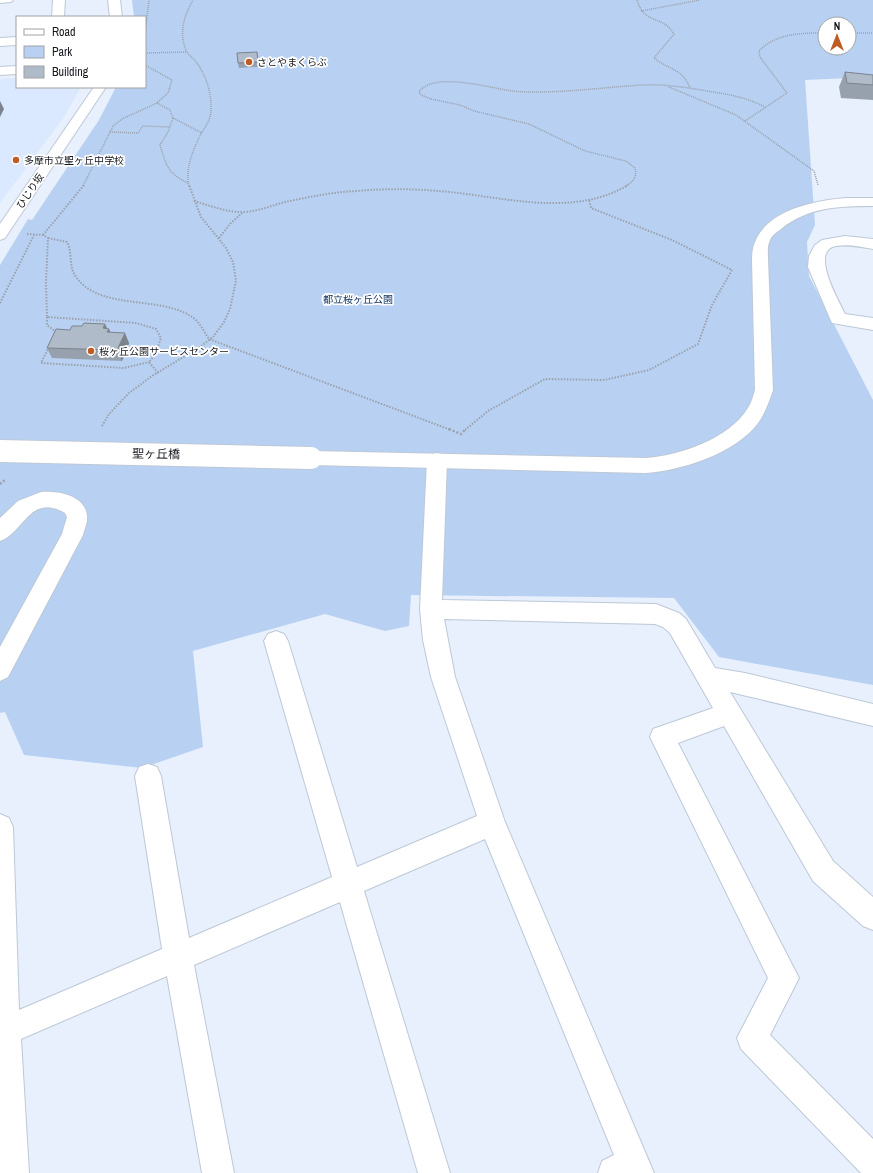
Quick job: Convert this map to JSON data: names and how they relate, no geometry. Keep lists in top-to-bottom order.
{
  "streets": {
    "street": ["ひじり坂", "聖ヶ丘橋"]
  },
  "parks": ["都立桜ヶ丘公園"],
  "places": ["さとやまくらぶ", "多摩市立聖ヶ丘中学校", "桜ヶ丘公園サービスセンター"],
  "legend": ["Road", "Park", "Building"],
  "north": "top"
}
